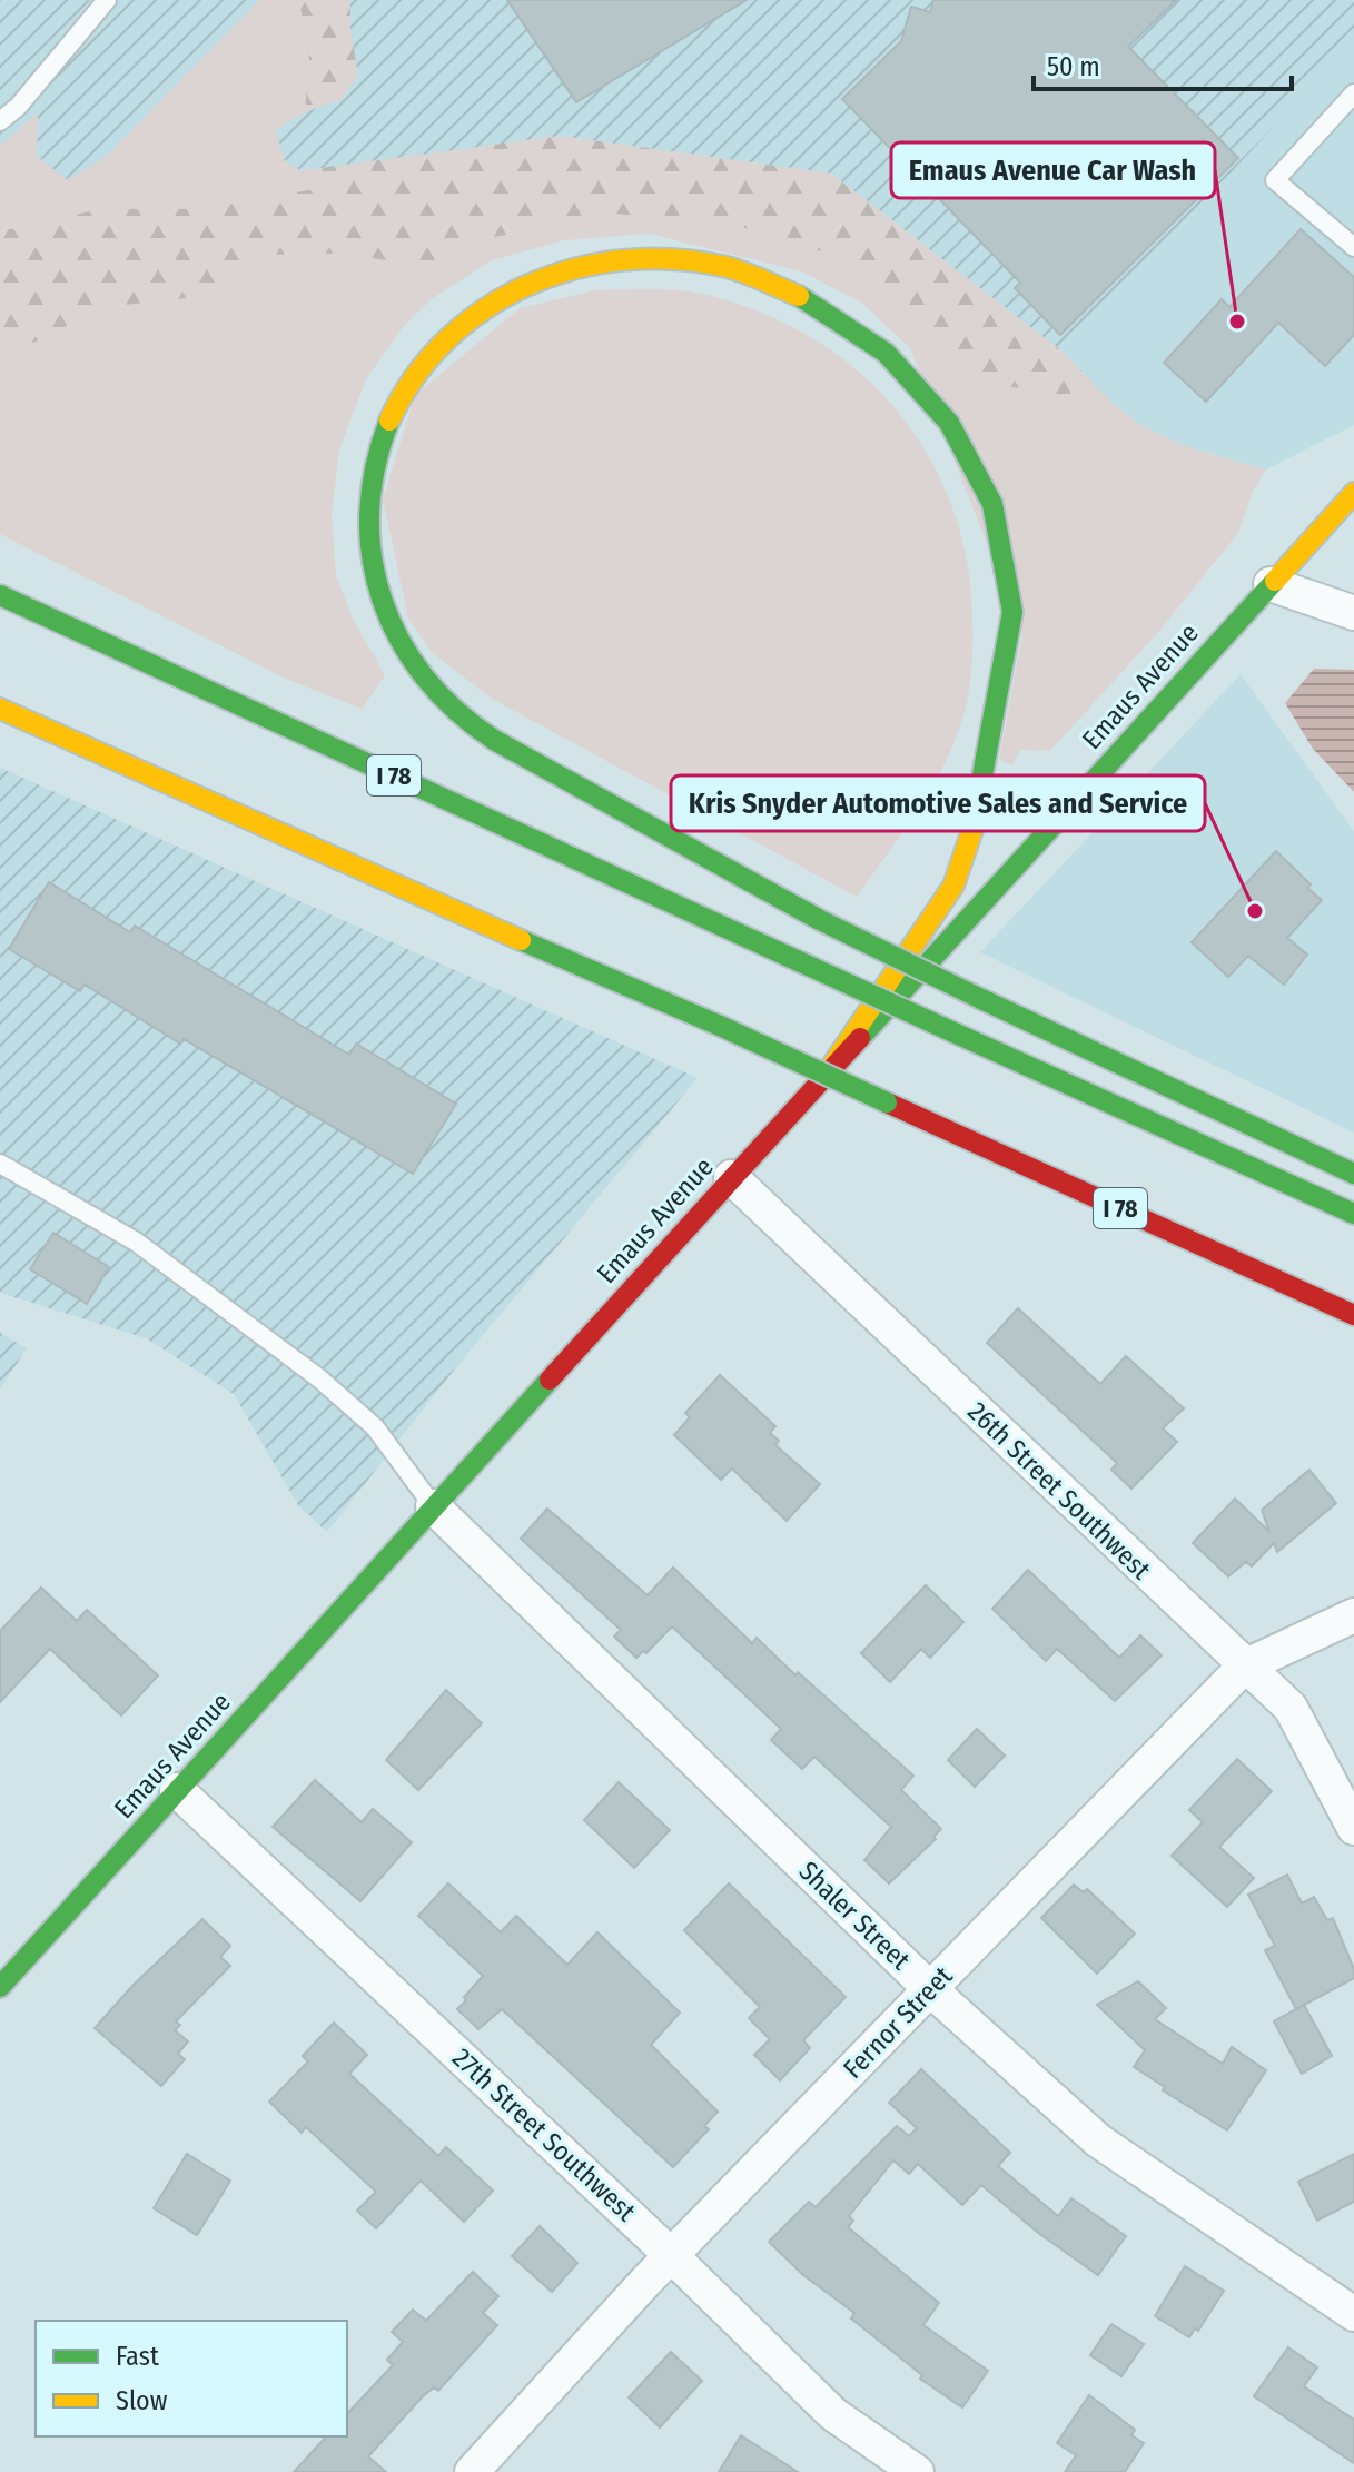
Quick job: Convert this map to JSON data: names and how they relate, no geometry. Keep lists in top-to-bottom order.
{
  "streets": {
    "main road": ["Emaus Avenue", "I 78"],
    "street": [
      "26th Street Southwest",
      "Shaler Street",
      "Fernor Street",
      "27th Street Southwest"
    ]
  },
  "crossings": [
    ["Emaus Avenue", "26th Street Southwest"],
    ["Emaus Avenue", "Shaler Street"],
    ["Emaus Avenue", "27th Street Southwest"],
    ["26th Street Southwest", "Fernor Street"],
    ["Shaler Street", "Fernor Street"],
    ["Fernor Street", "27th Street Southwest"]
  ],
  "places": ["Emaus Avenue Car Wash", "Kris Snyder Automotive Sales and Service"],
  "legend": ["Fast", "Slow"],
  "scale_bar": "50 m"
}
